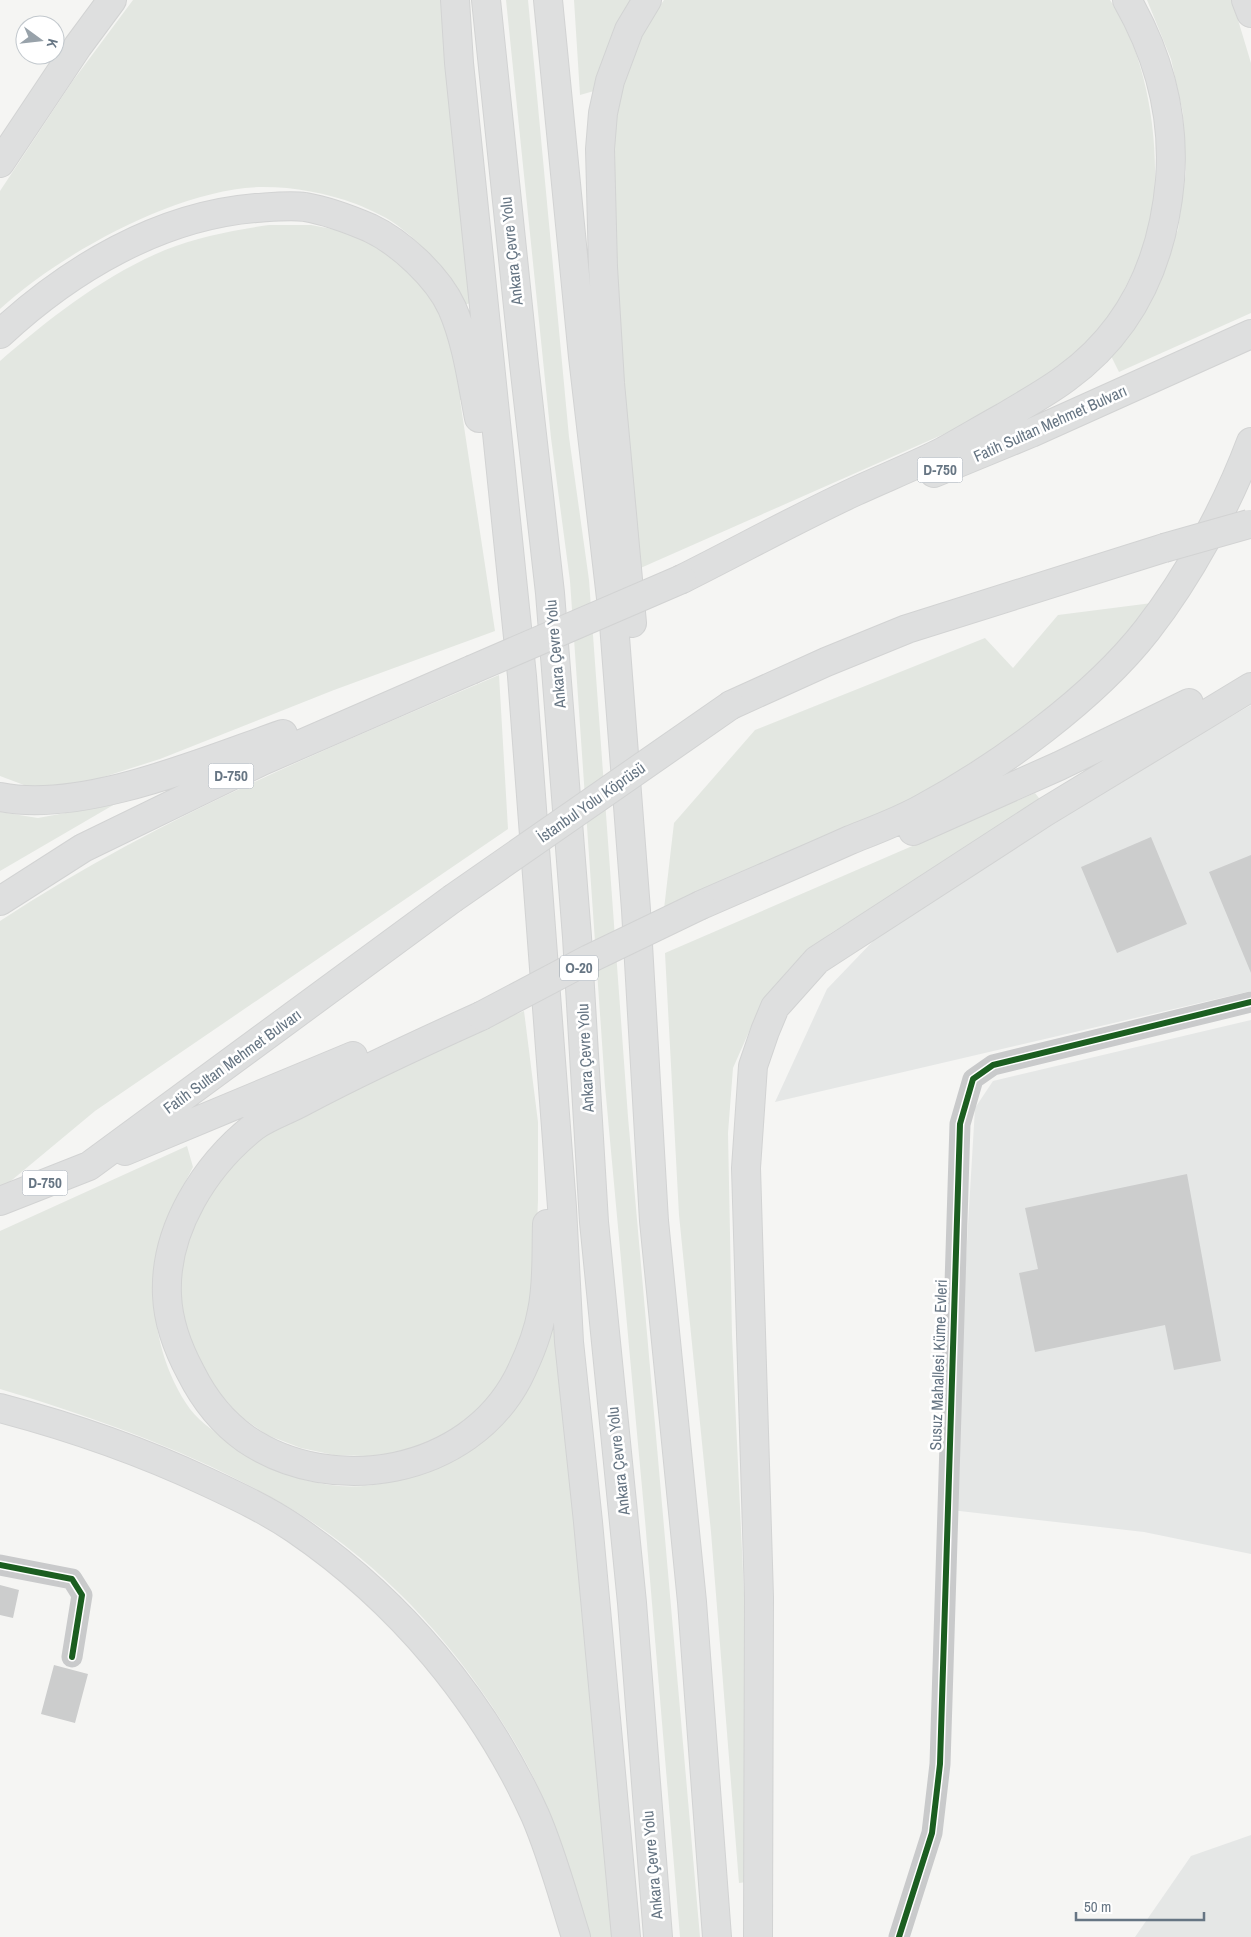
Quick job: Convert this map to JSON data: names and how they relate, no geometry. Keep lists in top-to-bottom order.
{
  "streets": {
    "highway": [
      "Ankara Çevre Yolu",
      "Fatih Sultan Mehmet Bulvarı",
      "D-750",
      "İstanbul Yolu Köprüsü",
      "O-20"
    ],
    "street": ["Susuz Mahallesi Küme Evleri"]
  },
  "crossings": [
    ["Fatih Sultan Mehmet Bulvarı", "D-750"],
    ["Fatih Sultan Mehmet Bulvarı", "İstanbul Yolu Köprüsü"]
  ],
  "scale_bar": "50 m",
  "north": "right"
}
